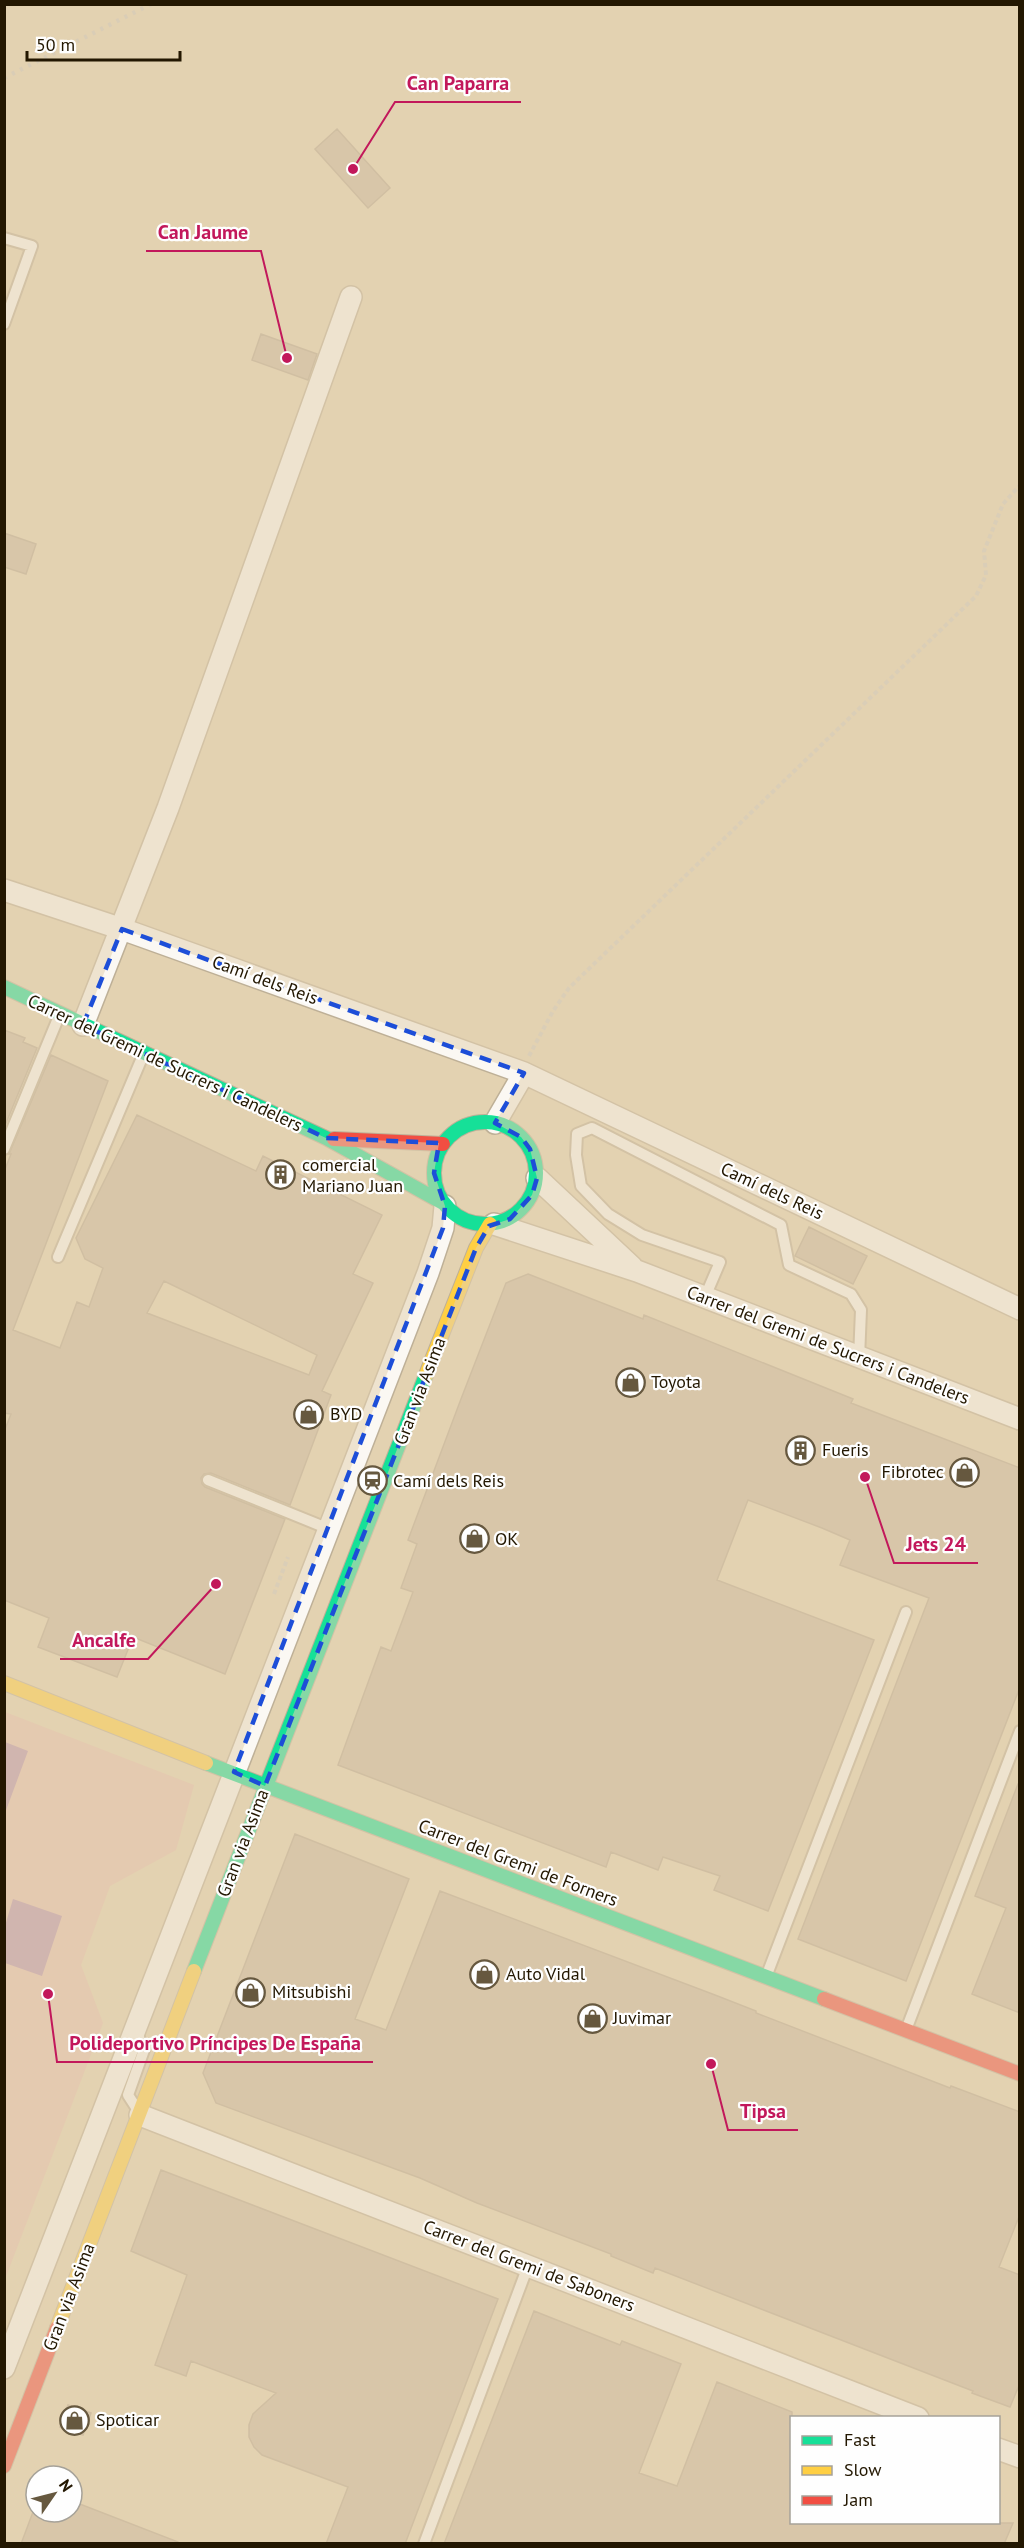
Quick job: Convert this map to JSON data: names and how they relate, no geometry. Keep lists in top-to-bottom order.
{
  "streets": {
    "street": [
      "Camí dels Reis",
      "Carrer del Gremi de Sucrers i Candelers",
      "Gran via Asima",
      "Carrer del Gremi de Forners",
      "Carrer del Gremi de Saboners"
    ]
  },
  "crossings": [
    ["Carrer del Gremi de Sucrers i Candelers", "Gran via Asima"],
    ["Gran via Asima", "Carrer del Gremi de Forners"],
    ["Gran via Asima", "Carrer del Gremi de Saboners"]
  ],
  "places": {
    "other": [
      "Can Paparra",
      "Can Jaume",
      "Jets 24",
      "Ancalfe",
      "Polideportivo Príncipes De España",
      "Tipsa"
    ],
    "building": ["comercial Mariano Juan", "Fueris"],
    "shop": [
      "Toyota",
      "BYD",
      "Fibrotec",
      "OK",
      "Auto Vidal",
      "Mitsubishi",
      "Juvimar",
      "Spoticar"
    ],
    "station": ["Camí dels Reis"]
  },
  "legend": ["Fast", "Slow", "Jam"],
  "scale_bar": "50 m",
  "north": "top right"
}
